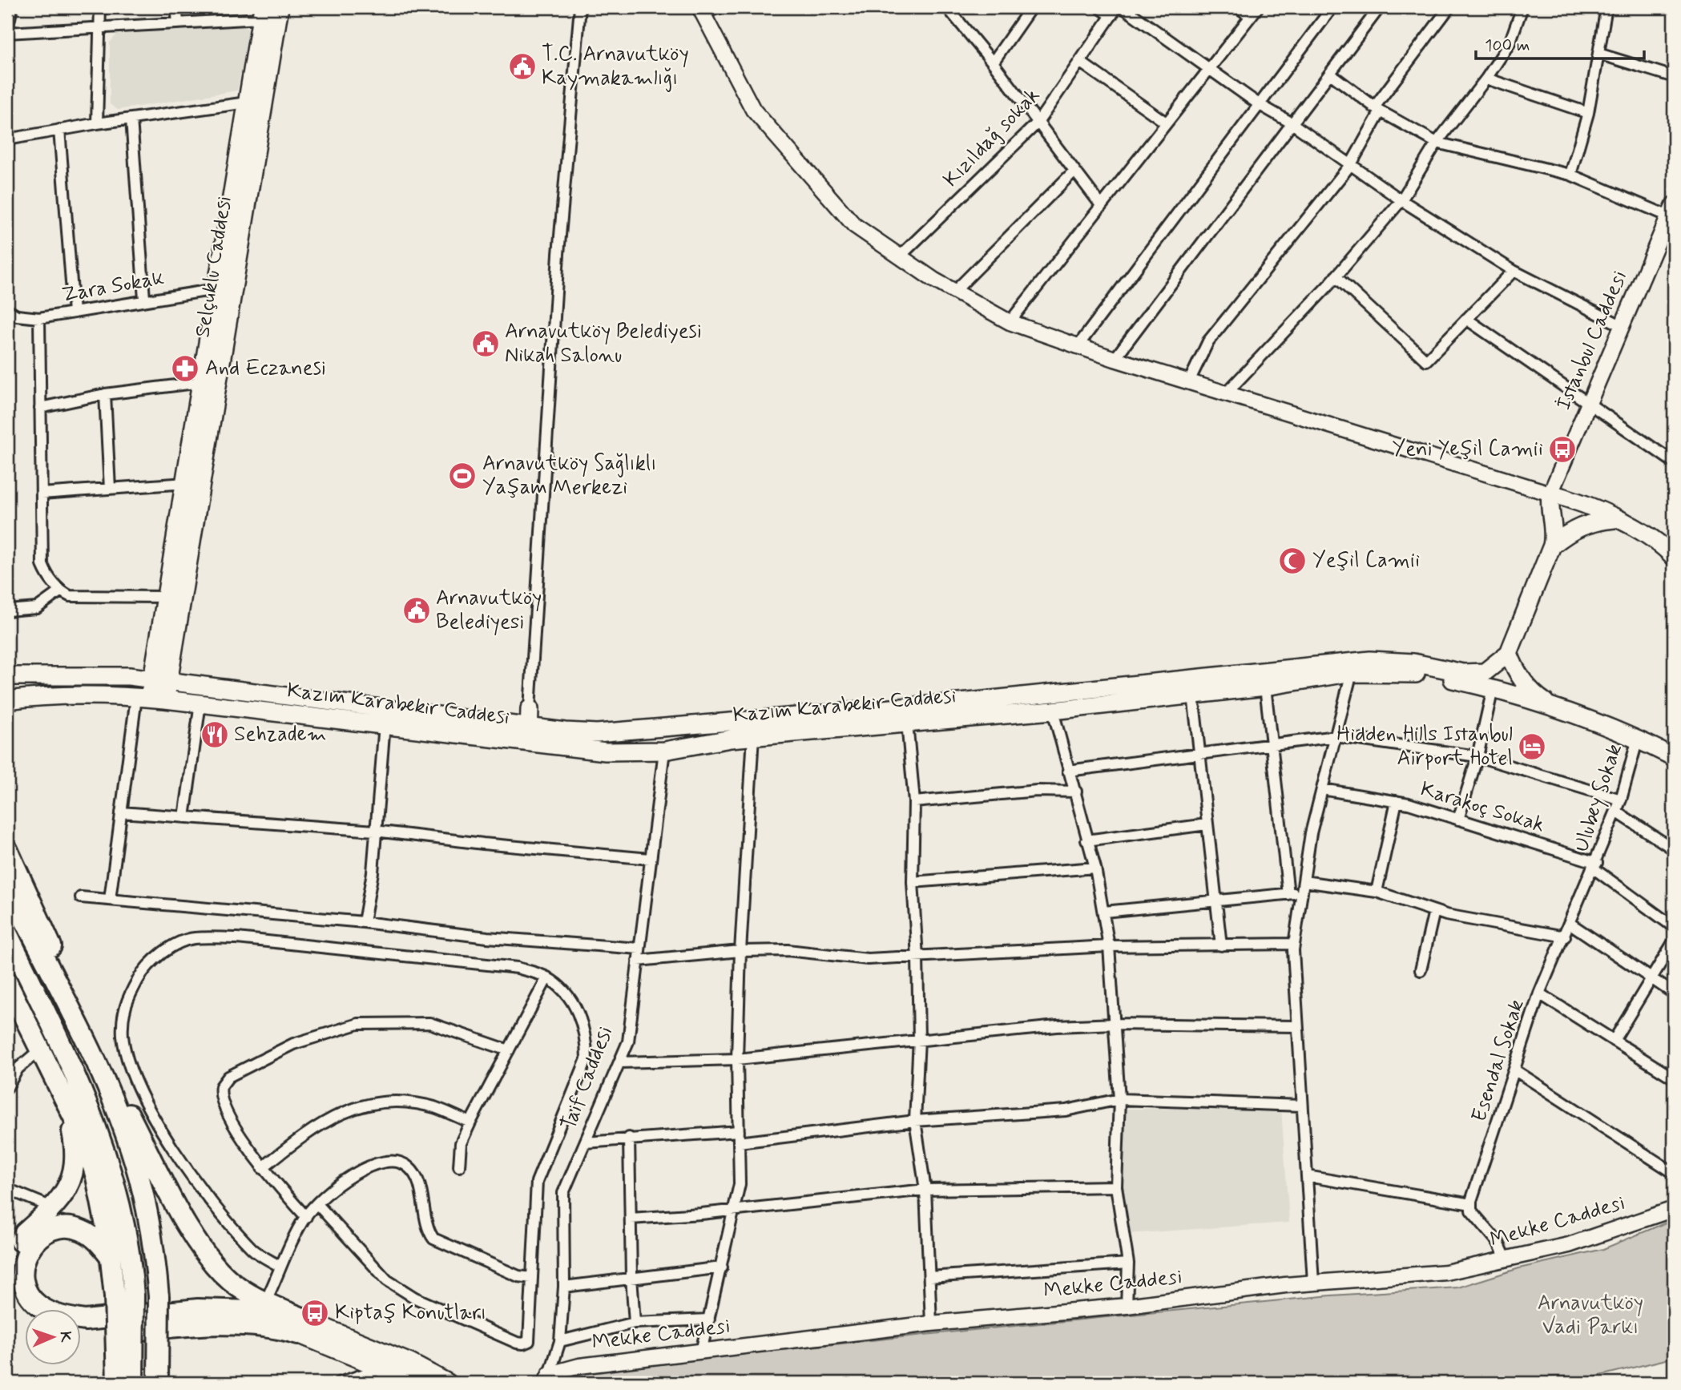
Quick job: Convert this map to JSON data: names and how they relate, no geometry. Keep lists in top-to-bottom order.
{
  "streets": {
    "main road": ["Selçuklu Caddesi", "Kazım Karabekir Caddesi"],
    "street": [
      "Kızıldağ sokak",
      "Zara Sokak",
      "İstanbul Caddesi",
      "Ulubey Sokak",
      "Karakoç Sokak",
      "Esendal Sokak",
      "Taif Caddesi",
      "Mekke Caddesi"
    ]
  },
  "crossings": [
    ["Selçuklu Caddesi", "Zara Sokak"],
    ["Selçuklu Caddesi", "Kazım Karabekir Caddesi"],
    ["Kazım Karabekir Caddesi", "Ulubey Sokak"],
    ["Kazım Karabekir Caddesi", "Taif Caddesi"],
    ["Ulubey Sokak", "Karakoç Sokak"],
    ["Ulubey Sokak", "Esendal Sokak"],
    ["Karakoç Sokak", "Esendal Sokak"],
    ["Taif Caddesi", "Mekke Caddesi"]
  ],
  "parks": ["Arnavutköy Vadi Parkı"],
  "places": {
    "public building": ["T.C. Arnavutköy Kaymakamlığı", "Arnavutköy Belediyesi Nikah Salonu", "Arnavutköy Belediyesi"],
    "pharmacy": ["And Eczanesi"],
    "bus stop": ["Yeni Yeşil Camii", "Kiptaş Konutları"],
    "sports": ["Arnavutköy Sağlıklı Yaşam Merkezi"],
    "mosque": ["Yeşil Camii"],
    "restaurant": ["Sehzadem"],
    "hotel": ["Hidden Hills Istanbul Airport Hotel"]
  },
  "scale_bar": "100 m",
  "north": "right"
}
